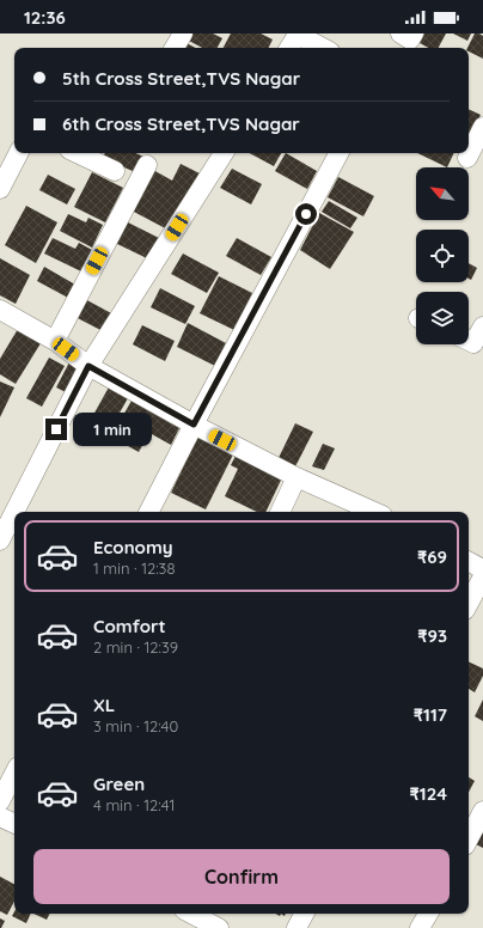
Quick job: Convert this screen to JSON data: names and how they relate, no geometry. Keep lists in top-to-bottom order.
{
  "north": "top left",
  "page": {
    "status": "12:36",
    "banner": ["5th Cross Street,TVS Nagar", "6th Cross Street,TVS Nagar"],
    "bubble": "1 min",
    "list": [
      {
        "name": "Economy",
        "note": "1 min · 12:38",
        "value": "₹69"
      },
      {
        "name": "Comfort",
        "note": "2 min · 12:39",
        "value": "₹93"
      },
      {
        "name": "XL",
        "note": "3 min · 12:40",
        "value": "₹117"
      },
      {
        "name": "Green",
        "note": "4 min · 12:41",
        "value": "₹124"
      }
    ],
    "buttons": "Confirm"
  }
}
